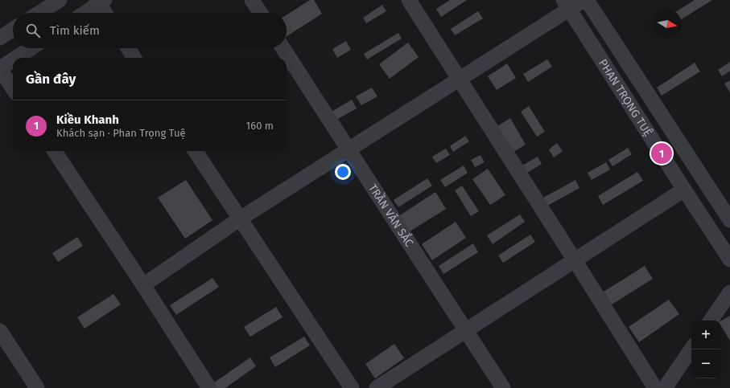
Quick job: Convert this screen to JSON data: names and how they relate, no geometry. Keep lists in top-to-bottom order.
{
  "streets": {
    "street": ["PHAN TRỌNG TUỆ", "TRẦN VĂN SẮC"]
  },
  "north": "right",
  "page": {
    "search": "Tìm kiếm",
    "heading": "Gần đây",
    "list": [
      {
        "mark": "1",
        "name": "Kiều Khanh",
        "note": "Khách sạn · Phan Trọng Tuệ",
        "value": "160 m"
      }
    ],
    "pins": "1",
    "map_buttons": ["+", "−"]
  }
}
